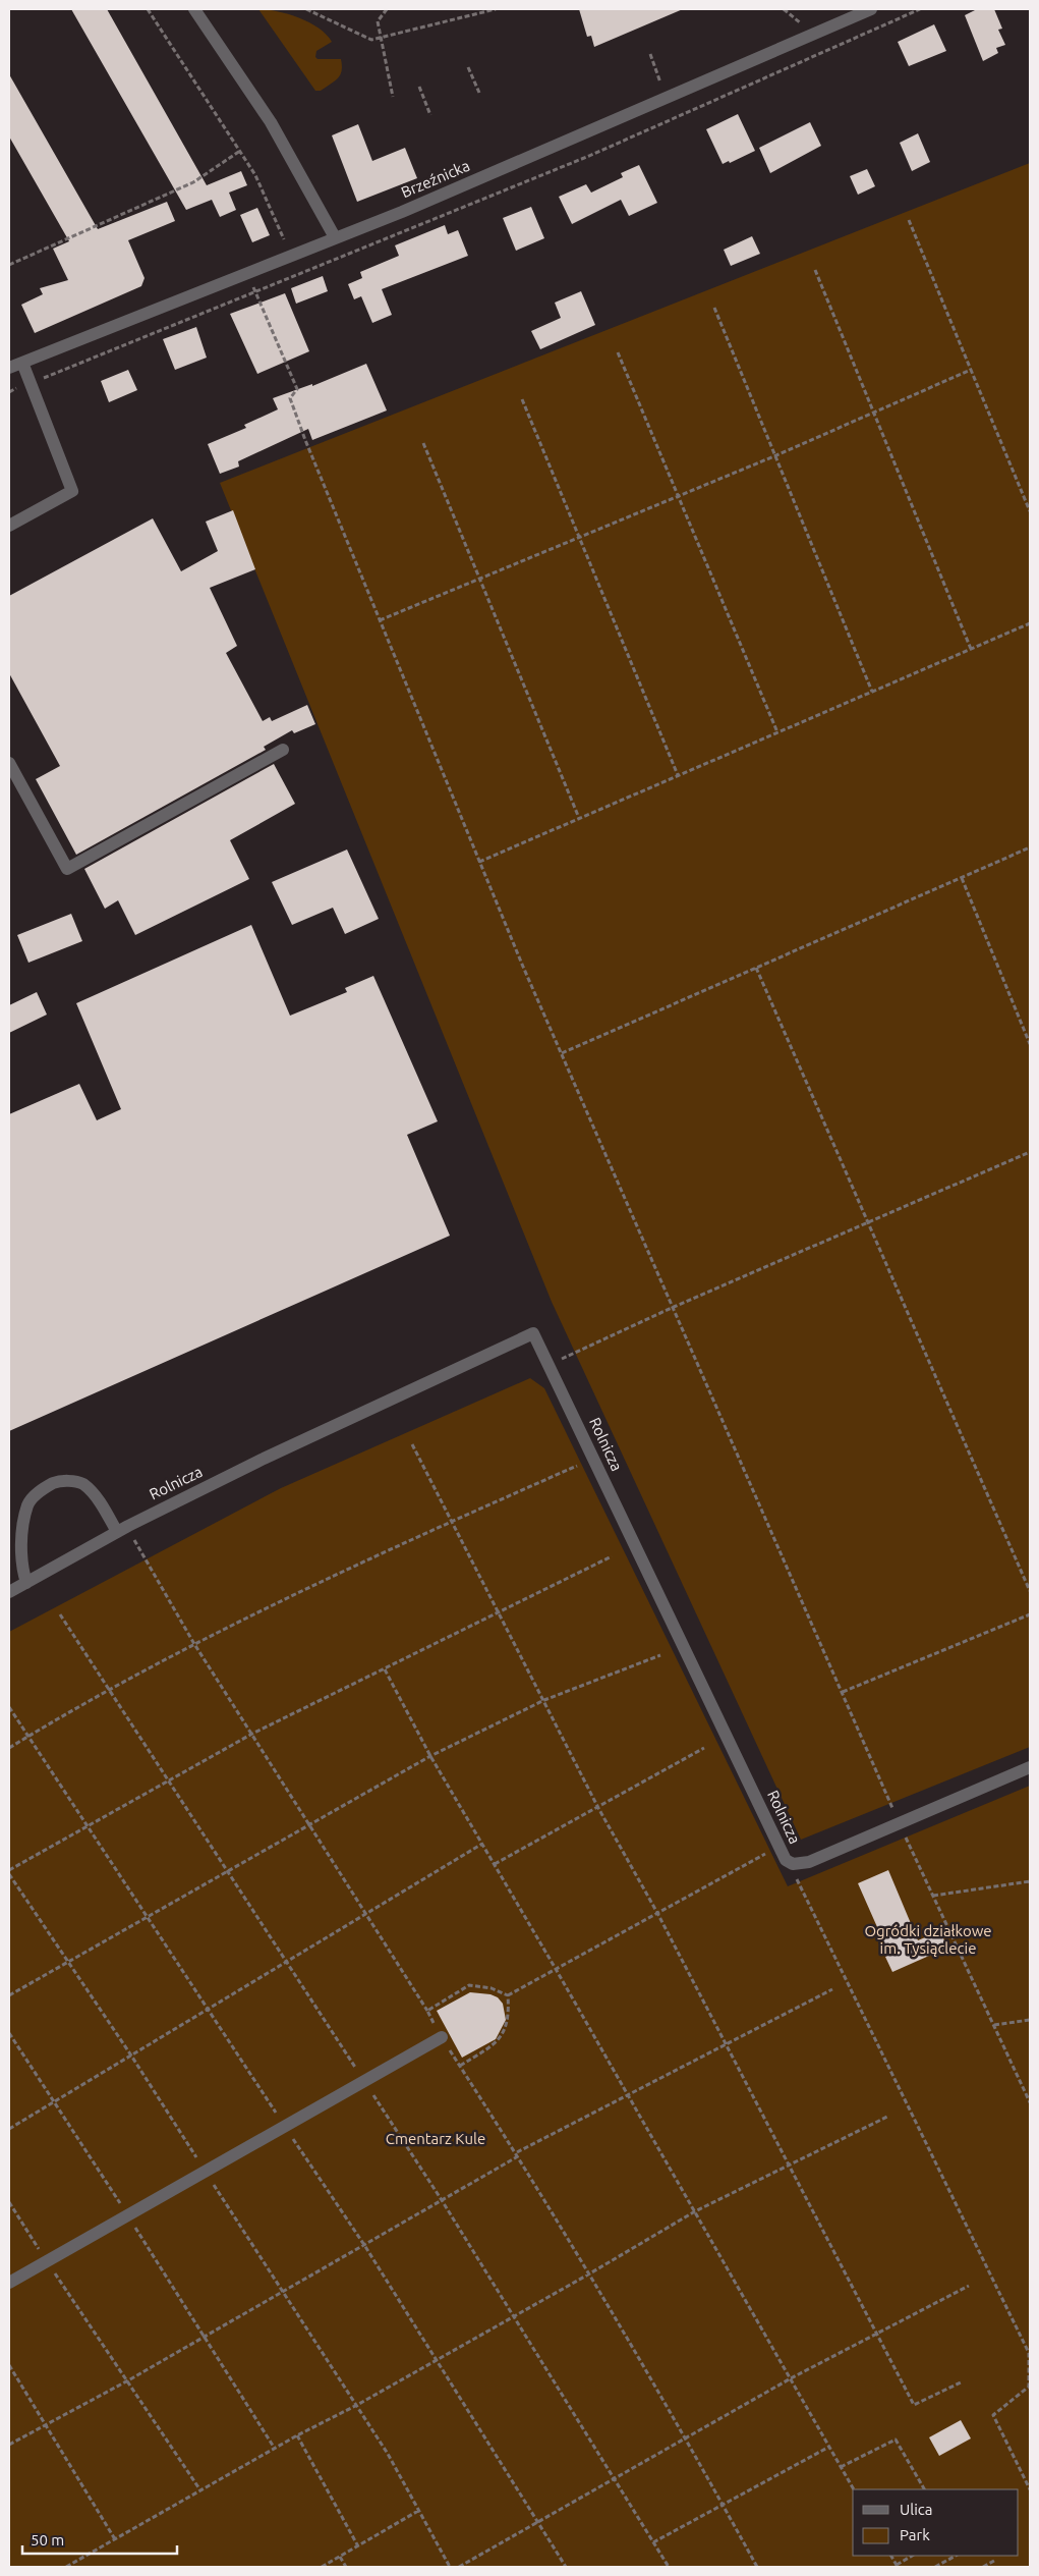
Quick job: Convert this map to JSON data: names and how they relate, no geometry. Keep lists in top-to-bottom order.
{
  "streets": {
    "street": ["Brzeźnicka", "Rolnicza"]
  },
  "parks": ["Ogródki działkowe im. Tysiąclecie", "Cmentarz Kule"],
  "legend": ["Ulica", "Park"],
  "scale_bar": "50 m"
}
